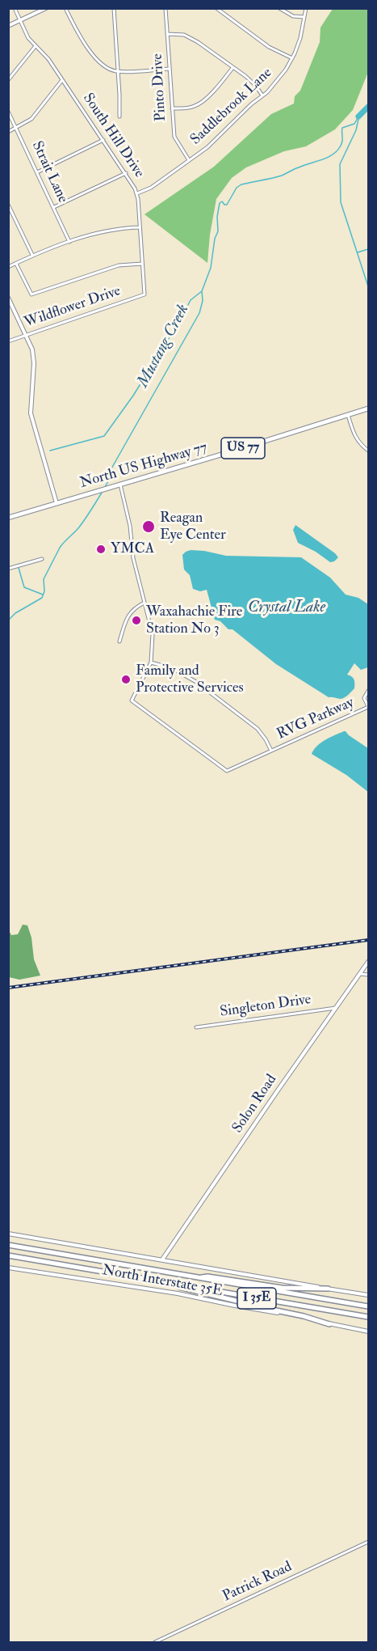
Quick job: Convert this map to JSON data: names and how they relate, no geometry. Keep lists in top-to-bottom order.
{
  "streets": {
    "highway": ["I 35E"],
    "main road": ["US 77", "North US Highway 77"],
    "street": [
      "Pinto Drive",
      "Saddlebrook Lane",
      "South Hill Drive",
      "Strait Lane",
      "Wildflower Drive",
      "RVG Parkway",
      "Singleton Drive",
      "Solon Road",
      "North Interstate 35E",
      "Patrick Road"
    ]
  },
  "crossings": [
    ["Pinto Drive", "Saddlebrook Lane"],
    ["Saddlebrook Lane", "South Hill Drive"],
    ["South Hill Drive", "Wildflower Drive"],
    ["Singleton Drive", "Solon Road"],
    ["Solon Road", "North Interstate 35E"]
  ],
  "water": ["Mustang Creek", "Crystal Lake"],
  "places": [
    "Reagan Eye Center",
    "YMCA",
    "Waxahachie Fire Station No 3",
    "Family and Protective Services"
  ]
}
